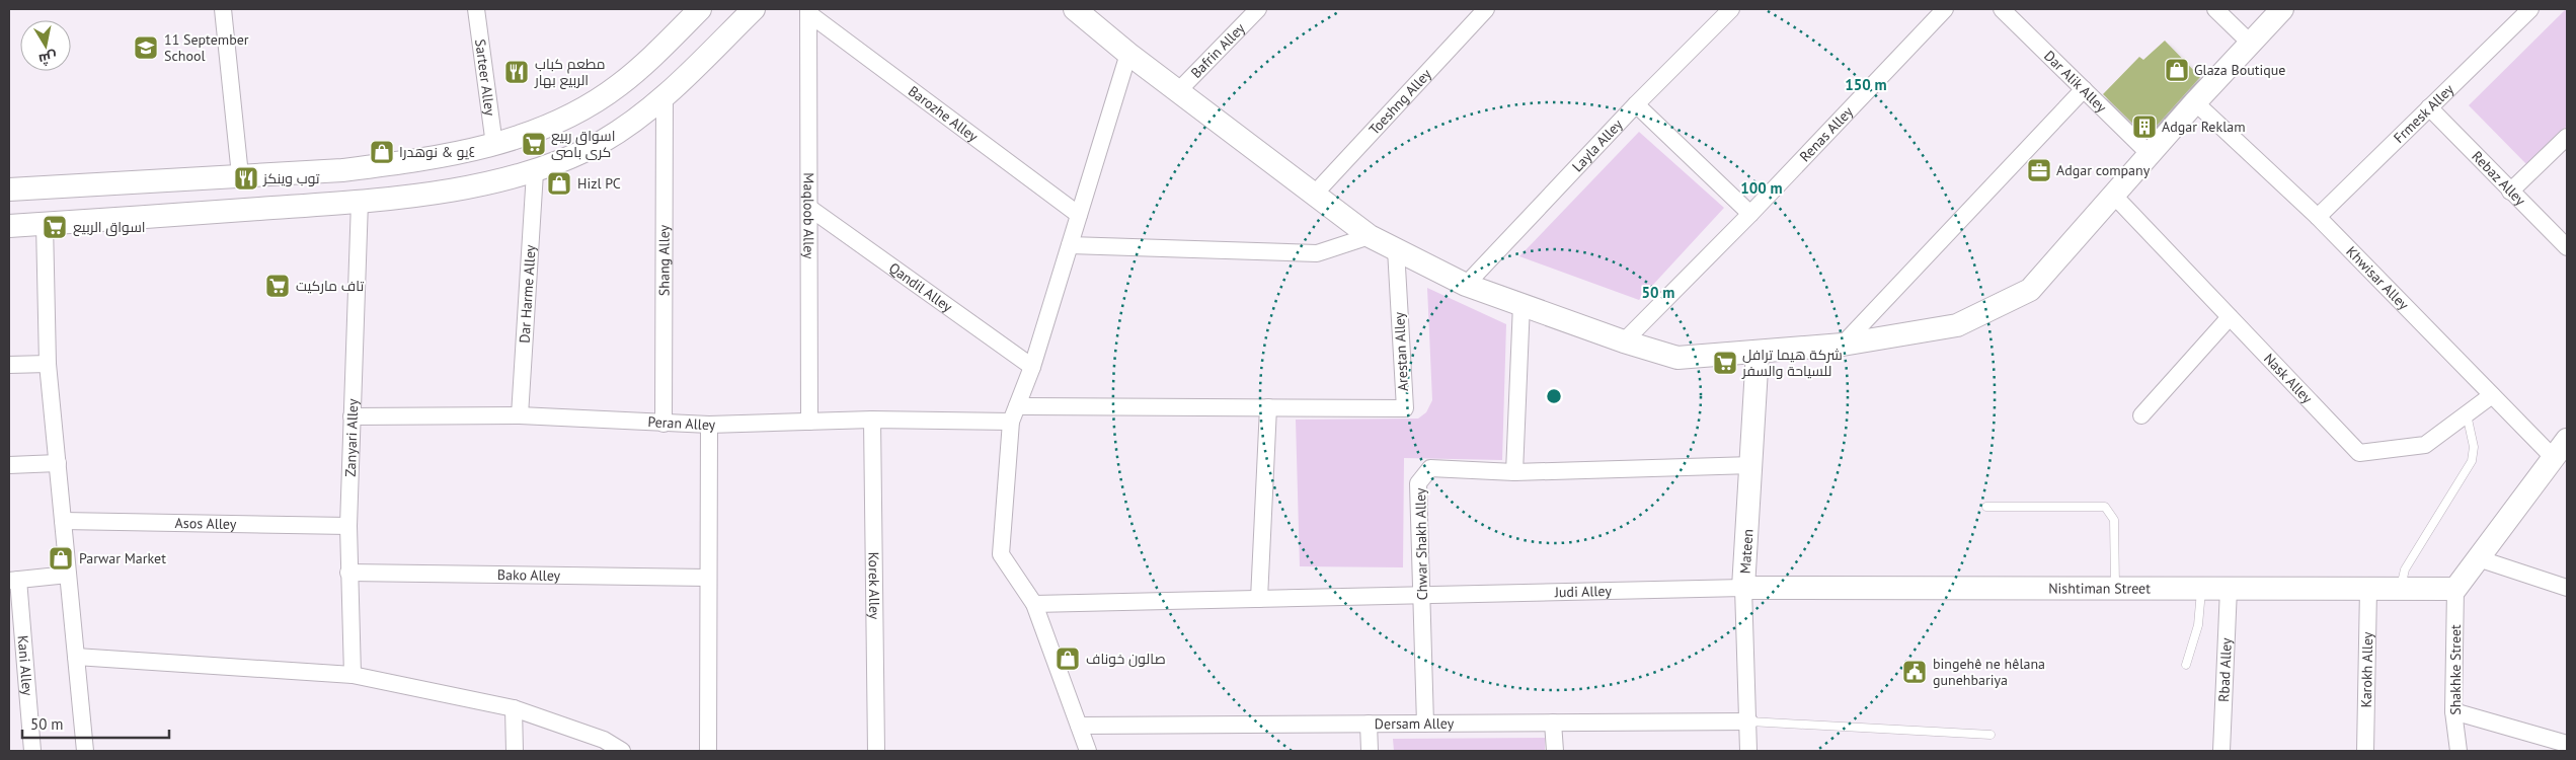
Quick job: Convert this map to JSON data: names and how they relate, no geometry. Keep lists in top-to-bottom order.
{
  "streets": {
    "street": [
      "Bafrin Alley",
      "Sarteer Alley",
      "Dar Alik Alley",
      "Toeshng Alley",
      "Frmesk Alley",
      "Barozhe Alley",
      "Renas Alley",
      "Layla Alley",
      "Rebaz Alley",
      "Maqloob Alley",
      "Shang Alley",
      "Khwisar Alley",
      "Qandil Alley",
      "Dar Harme Alley",
      "Arestan Alley",
      "Nask Alley",
      "Peran Alley",
      "Zanyari Alley",
      "Asos Alley",
      "Chwar Shakh Alley",
      "Mateen",
      "Bako Alley",
      "Korek Alley",
      "Nishtiman Street",
      "Judi Alley",
      "Kani Alley",
      "Rbad Alley",
      "Karokh Alley",
      "Shakhke Street",
      "Dersam Alley"
    ]
  },
  "crossings": [
    ["Frmesk Alley", "Rebaz Alley"],
    ["Frmesk Alley", "Khwisar Alley"],
    ["Barozhe Alley", "Maqloob Alley"],
    ["Maqloob Alley", "Qandil Alley"],
    ["Maqloob Alley", "Peran Alley"],
    ["Shang Alley", "Peran Alley"],
    ["Khwisar Alley", "Nask Alley"],
    ["Dar Harme Alley", "Peran Alley"],
    ["Peran Alley", "Zanyari Alley"],
    ["Peran Alley", "Korek Alley"],
    ["Zanyari Alley", "Asos Alley"],
    ["Zanyari Alley", "Bako Alley"],
    ["Chwar Shakh Alley", "Judi Alley"],
    ["Chwar Shakh Alley", "Dersam Alley"],
    ["Mateen", "Nishtiman Street"],
    ["Mateen", "Judi Alley"],
    ["Mateen", "Dersam Alley"],
    ["Nishtiman Street", "Judi Alley"],
    ["Nishtiman Street", "Rbad Alley"],
    ["Nishtiman Street", "Karokh Alley"],
    ["Nishtiman Street", "Shakhke Street"]
  ],
  "places": {
    "school or university": ["11 September School"],
    "shop": [
      "Glaza Boutique",
      "٤يو & نوهدرا",
      "Hizl PC",
      "Parwar Market",
      "صالون خوناف"
    ],
    "restaurant": ["مطعم كباب الربيع بهار", "توب وينكز"],
    "building": ["Adgar Reklam"],
    "supermarket": [
      "اسواق ربيع كرى باصى",
      "اسواق الربيع",
      "تاف ماركيت",
      "شركة هيما ترافل للسياحة والسفر"
    ],
    "office": ["Adgar company"],
    "public building": ["bingehê ne hêlana gunehbariya"]
  },
  "scale_bar": "50 m",
  "north": "bottom",
  "rings": ["150 m", "100 m", "50 m"]
}
